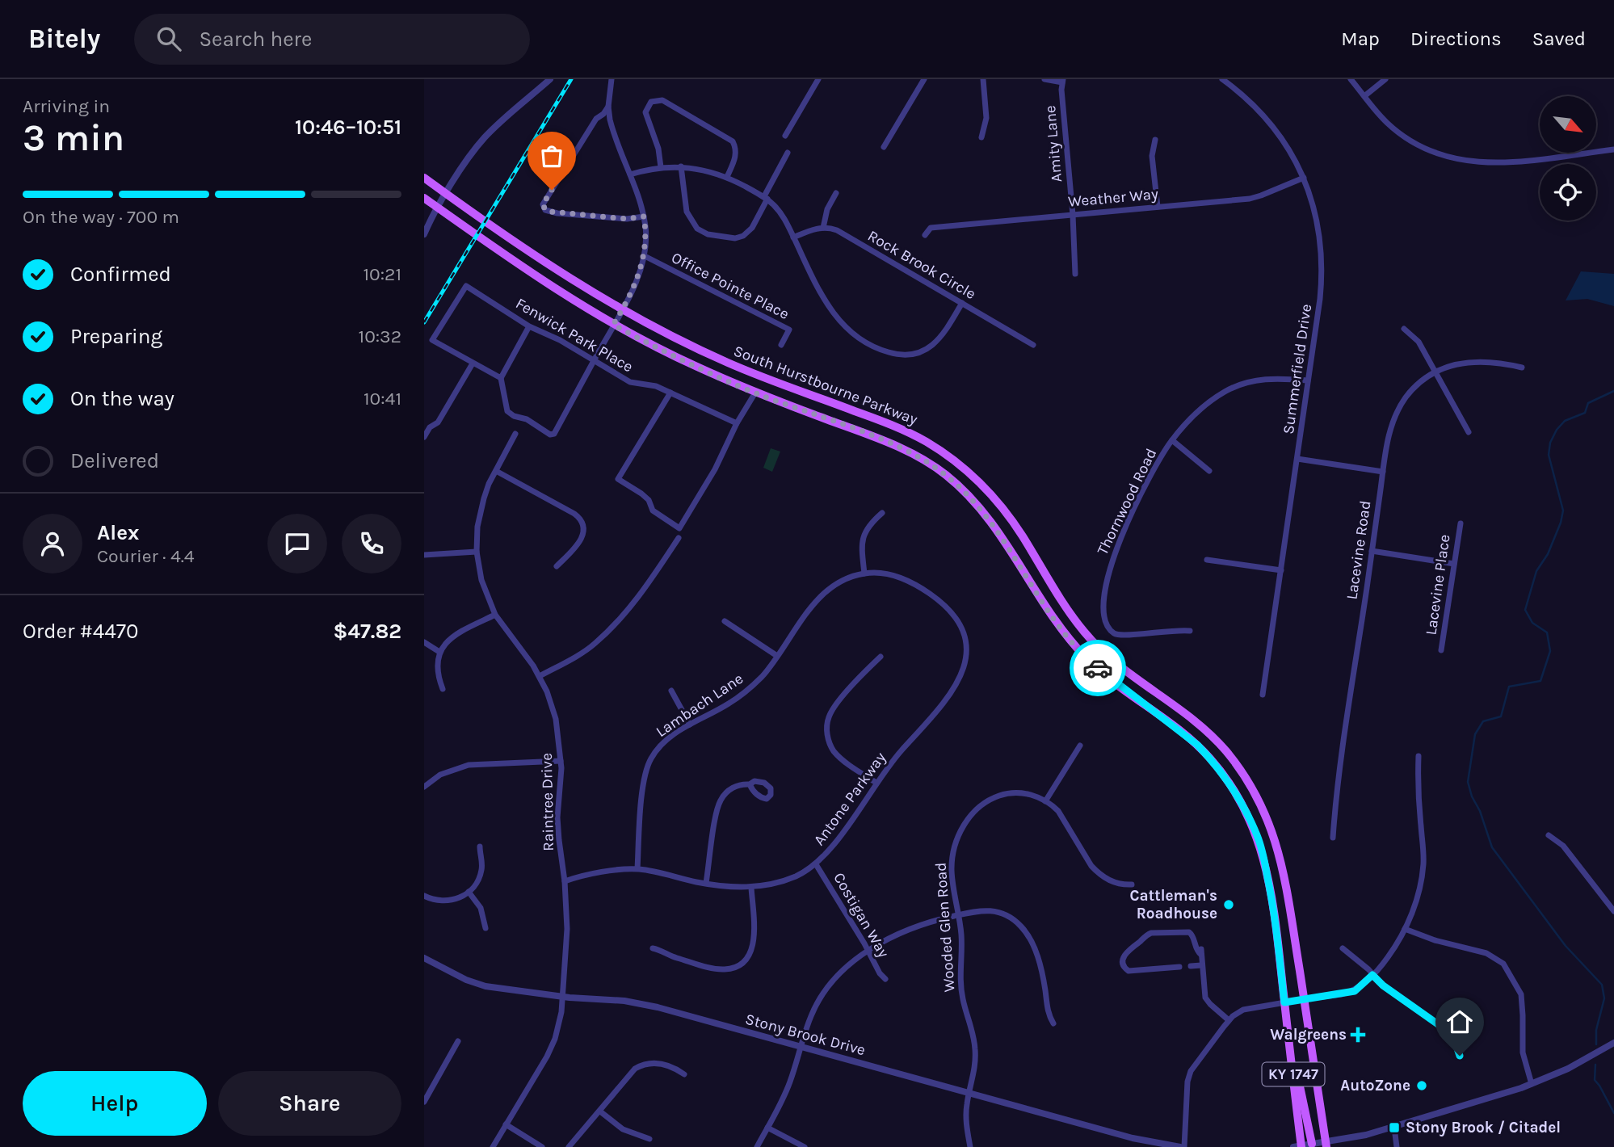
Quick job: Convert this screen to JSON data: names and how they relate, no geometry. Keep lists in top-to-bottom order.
{
  "streets": {
    "main road": ["South Hurstbourne Parkway", "KY 1747"],
    "street": [
      "Amity Lane",
      "Weather Way",
      "Rock Brook Circle",
      "Office Pointe Place",
      "Fenwick Park Place",
      "Summerfield Drive",
      "Thornwood Road",
      "Lacevine Road",
      "Lacevine Place",
      "Lambach Lane",
      "Antone Parkway",
      "Raintree Drive",
      "Costigan Way",
      "Wooded Glen Road",
      "Stony Brook Drive"
    ]
  },
  "crossings": [
    ["Amity Lane", "Weather Way"],
    ["Weather Way", "Summerfield Drive"],
    ["Summerfield Drive", "Thornwood Road"],
    ["Lambach Lane", "Antone Parkway"],
    ["Antone Parkway", "Raintree Drive"],
    ["Antone Parkway", "Costigan Way"],
    ["Raintree Drive", "Stony Brook Drive"],
    ["Wooded Glen Road", "Stony Brook Drive"]
  ],
  "places": {
    "other": ["Cattleman's Roadhouse", "AutoZone"],
    "health": ["Walgreens"],
    "transit": ["Stony Brook / Citadel"]
  },
  "north": "bottom right",
  "page": {
    "header": "Bitely",
    "search": "Search here",
    "nav": ["Map", "Directions", "Saved"],
    "heading": ["3 min", "Arriving in", "10:46–10:51"],
    "panel": [
      "Alex",
      "Courier · 4.4",
      "Order #4470",
      "$47.82"
    ],
    "bar": "On the way · 700 m",
    "list": [
      ["Confirmed", "10:21"],
      ["Preparing", "10:32"],
      ["On the way", "10:41"],
      "Delivered"
    ],
    "buttons": ["Help", "Share"]
  }
}
